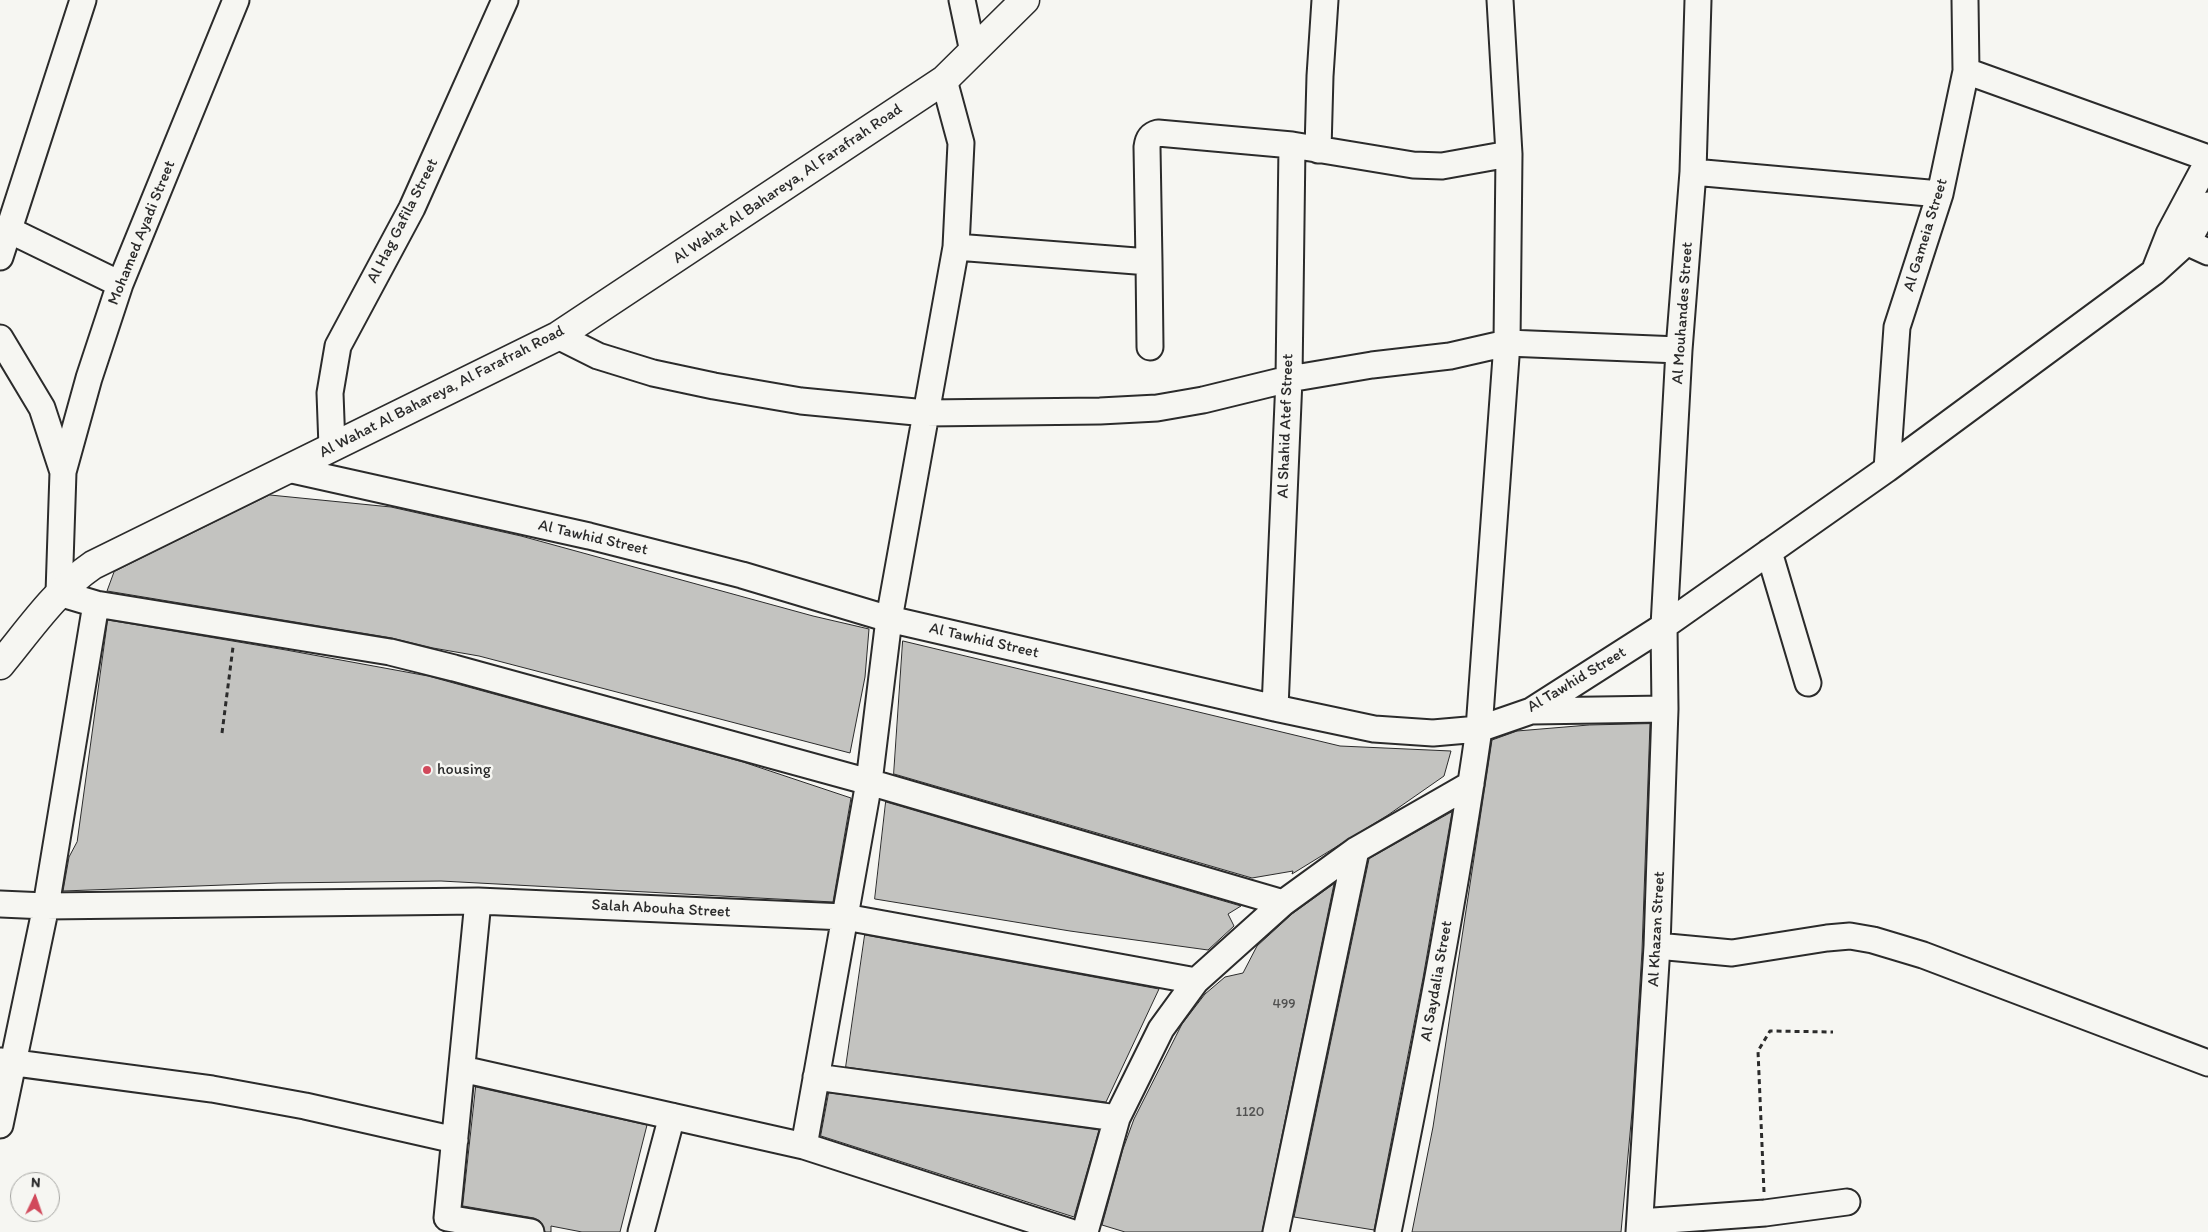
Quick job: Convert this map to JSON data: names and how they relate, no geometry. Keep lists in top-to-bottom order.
{
  "streets": {
    "main road": ["Al Wahat Al Bahareya, Al Farafrah Road"],
    "street": [
      "Al Hag Gafila Street",
      "Mohamed Ayadi Street",
      "Al Gameia Street",
      "Al Mouhandes Street",
      "Al Shahid Atef Street",
      "Al Tawhid Street",
      "Salah Abouha Street",
      "Al Khazan Street",
      "Al Saydalia Street"
    ]
  },
  "crossings": [
    ["Al Wahat Al Bahareya, Al Farafrah Road", "Al Hag Gafila Street"],
    ["Al Wahat Al Bahareya, Al Farafrah Road", "Al Tawhid Street"],
    ["Al Gameia Street", "Al Tawhid Street"],
    ["Al Mouhandes Street", "Al Tawhid Street"],
    ["Al Mouhandes Street", "Al Khazan Street"],
    ["Al Shahid Atef Street", "Al Tawhid Street"],
    ["Al Tawhid Street", "Al Khazan Street"],
    ["Al Tawhid Street", "Al Saydalia Street"]
  ],
  "places": ["housing"],
  "house_numbers": ["499", "1120"],
  "north": "top"
}
